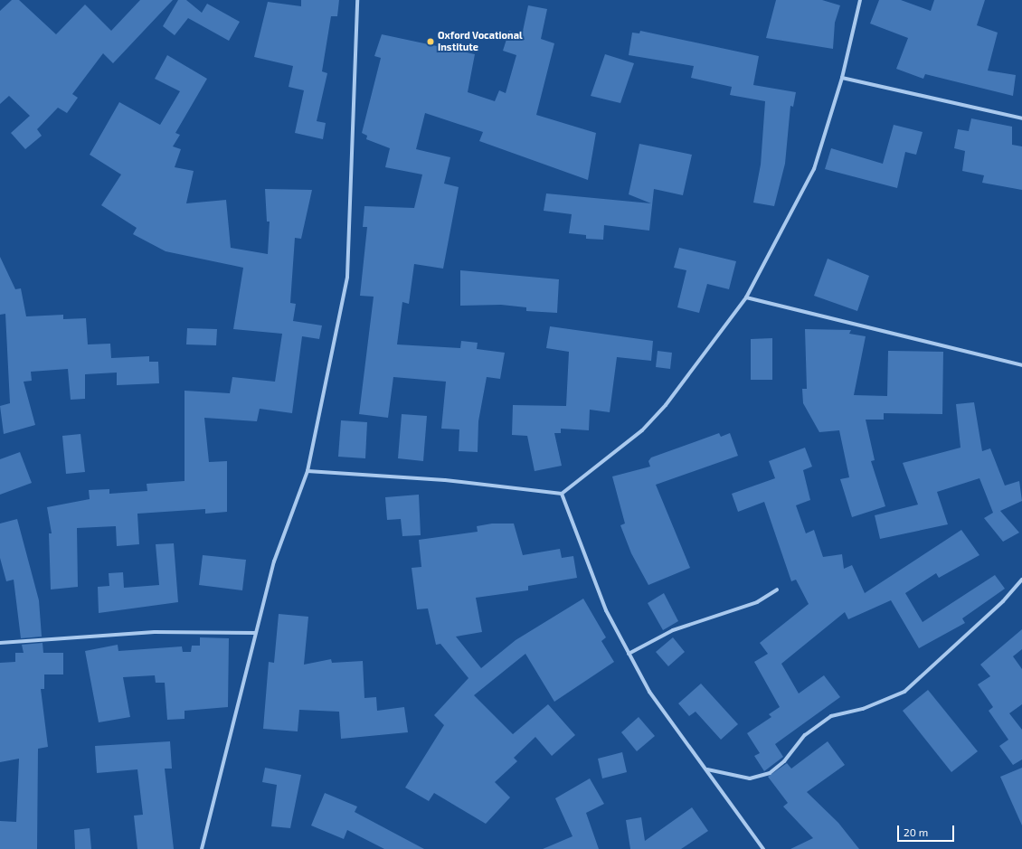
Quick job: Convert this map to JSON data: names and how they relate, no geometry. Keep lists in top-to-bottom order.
{
  "places": ["Oxford Vocational Institute"],
  "scale_bar": "20 m"
}
